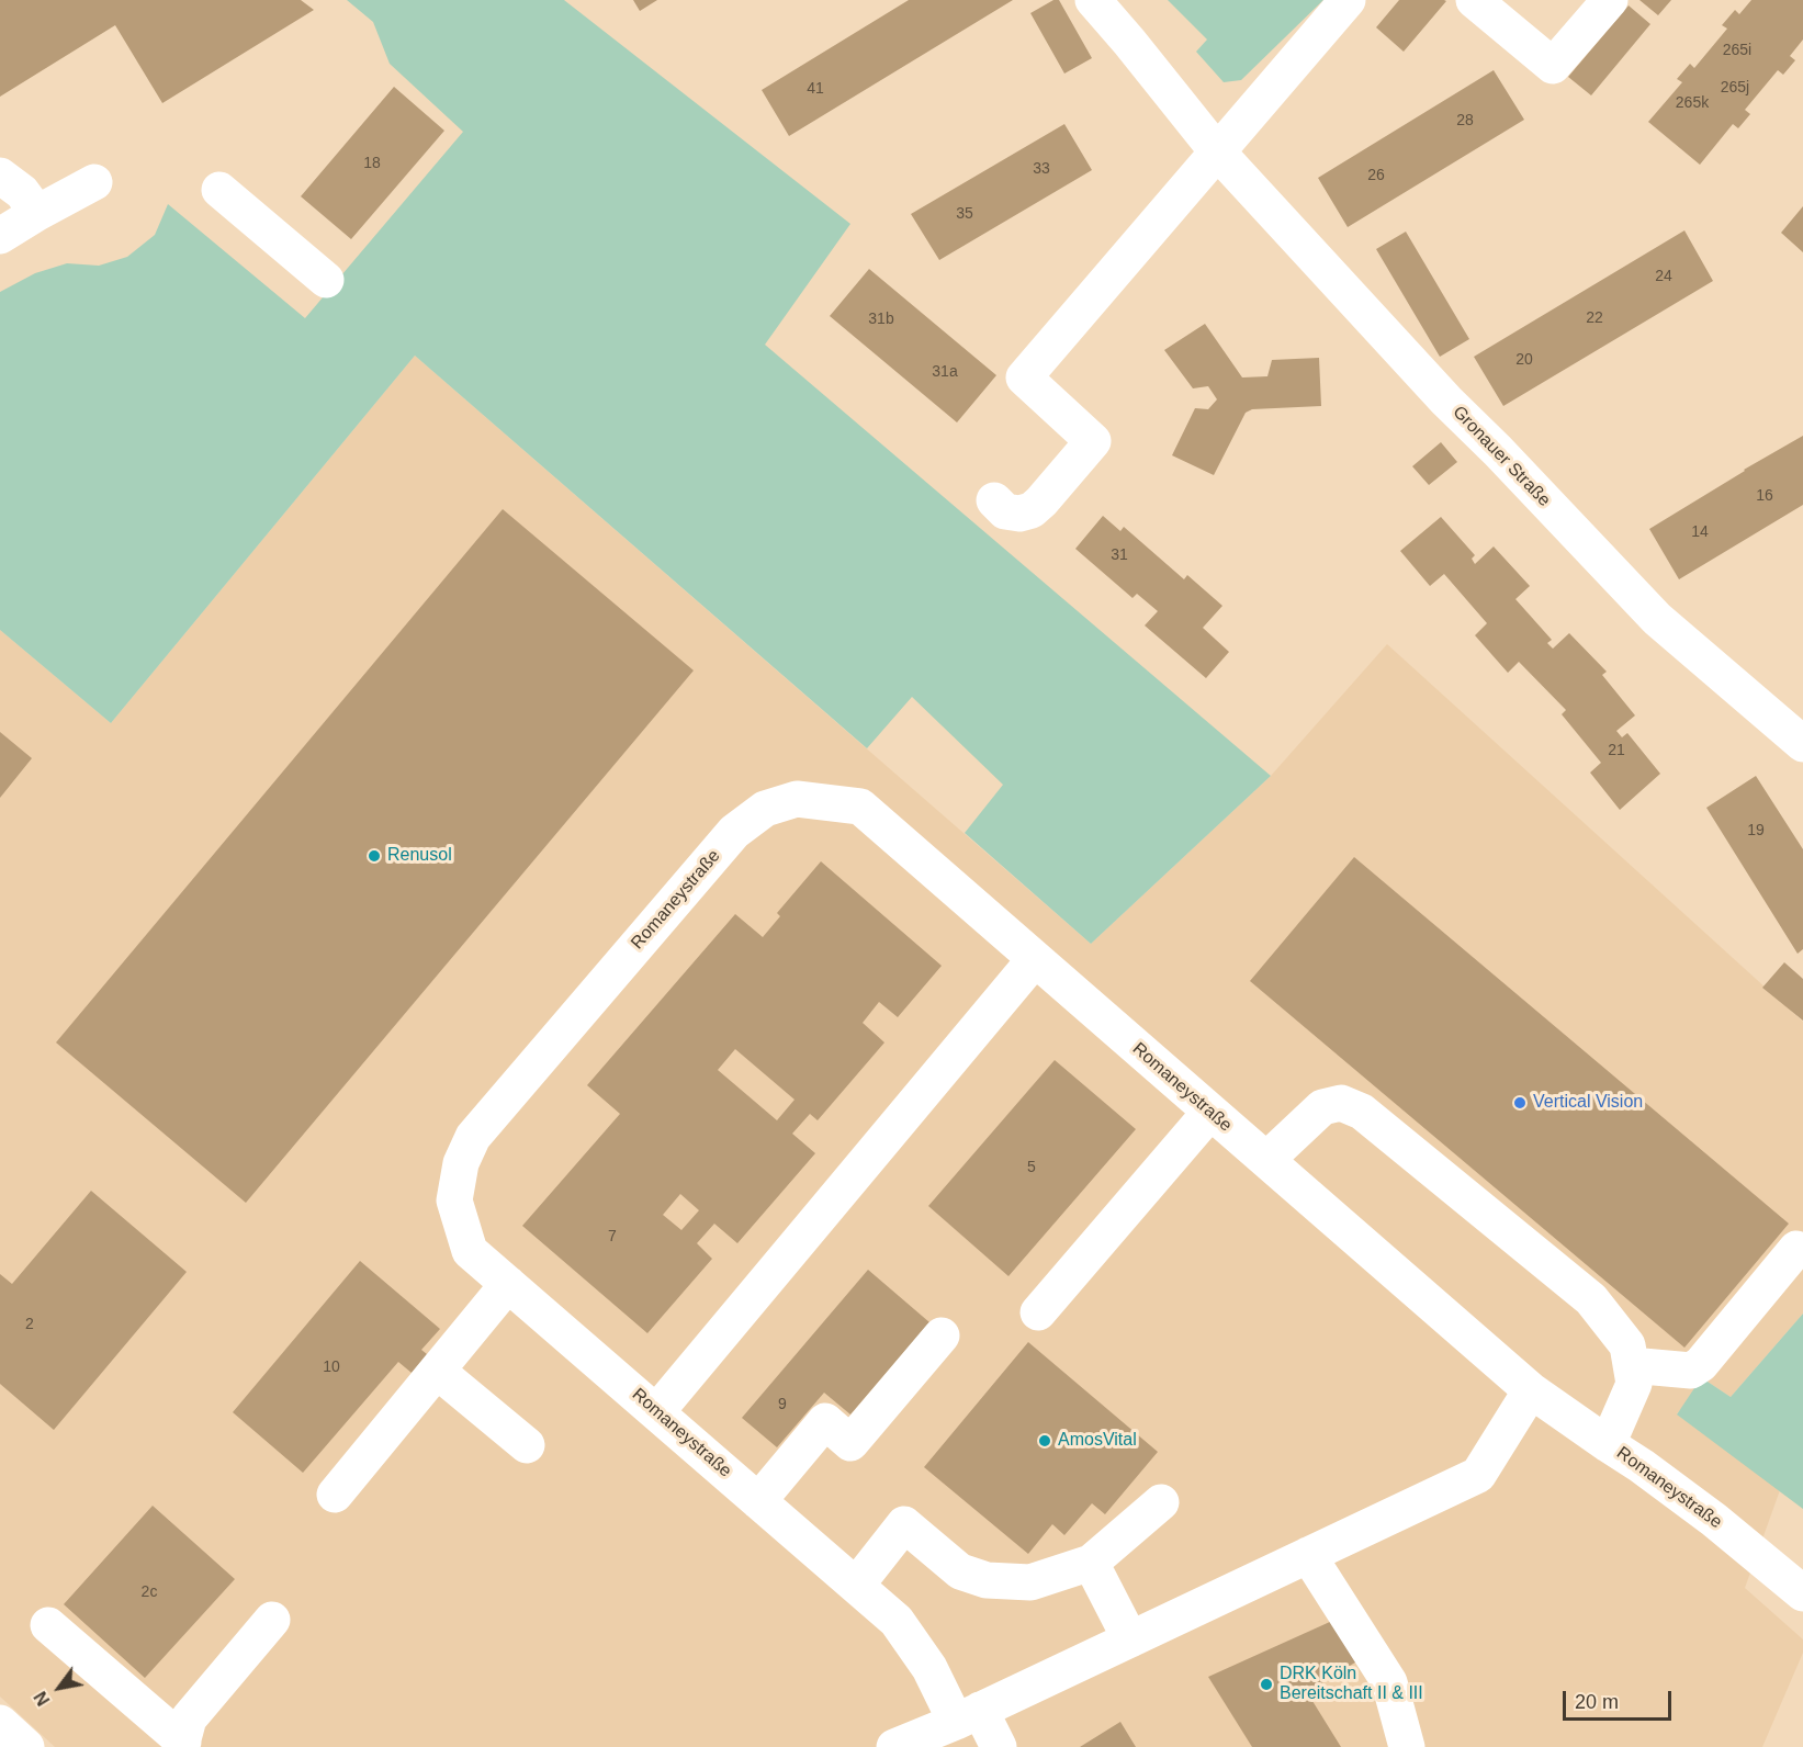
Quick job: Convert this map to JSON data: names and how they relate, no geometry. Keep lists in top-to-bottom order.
{
  "streets": {
    "street": ["Gronauer Straße", "Romaneystraße"]
  },
  "places": [
    "Renusol",
    "Vertical Vision",
    "AmosVital",
    "DRK Köln Bereitschaft II & III"
  ],
  "house_numbers": [
    "265i",
    "265j",
    "41",
    "265k",
    "28",
    "18",
    "33",
    "26",
    "35",
    "24",
    "22",
    "31b",
    "20",
    "31a",
    "16",
    "14",
    "31",
    "21",
    "19",
    "5",
    "7",
    "2",
    "10",
    "9",
    "2c"
  ],
  "scale_bar": "20 m",
  "north": "bottom left"
}
